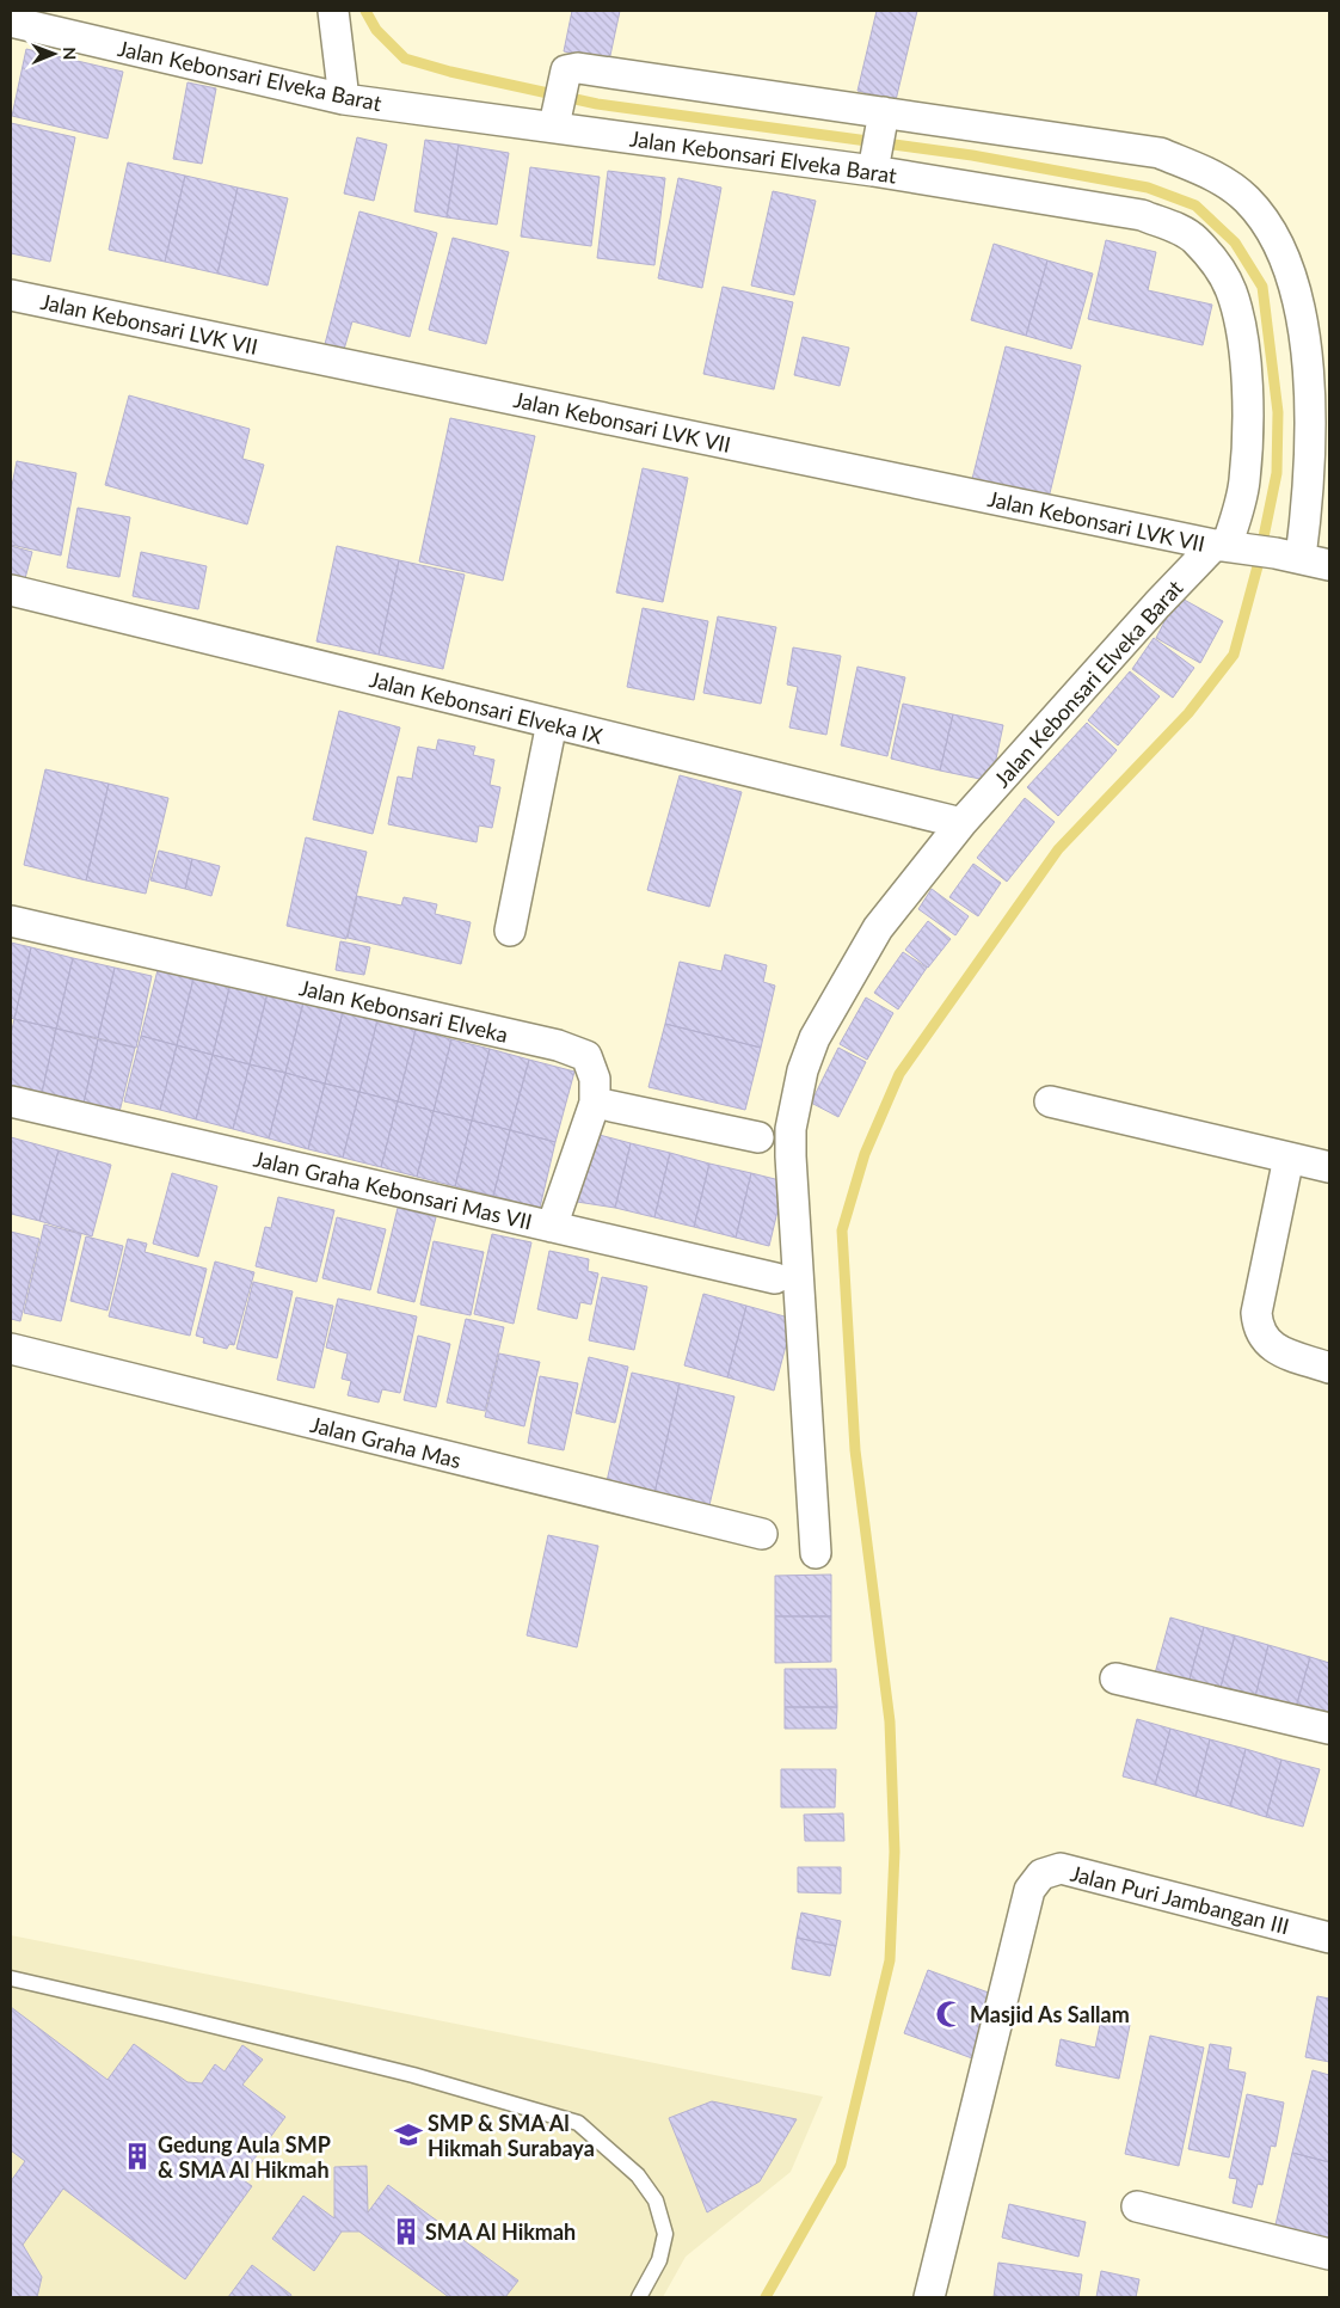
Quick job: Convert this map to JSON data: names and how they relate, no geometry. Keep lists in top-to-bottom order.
{
  "streets": {
    "street": [
      "Jalan Kebonsari Elveka Barat",
      "Jalan Kebonsari LVK VII",
      "Jalan Kebonsari Elveka IX",
      "Jalan Kebonsari Elveka",
      "Jalan Graha Kebonsari Mas VII",
      "Jalan Graha Mas",
      "Jalan Puri Jambangan III"
    ]
  },
  "crossings": [
    ["Jalan Kebonsari Elveka Barat", "Jalan Kebonsari LVK VII"],
    ["Jalan Kebonsari Elveka Barat", "Jalan Kebonsari Elveka IX"]
  ],
  "places": {
    "mosque": ["Masjid As Sallam"],
    "school or university": ["SMP & SMA Al Hikmah Surabaya"],
    "building": ["Gedung Aula SMP & SMA Al Hikmah", "SMA Al Hikmah"]
  },
  "north": "right"
}
